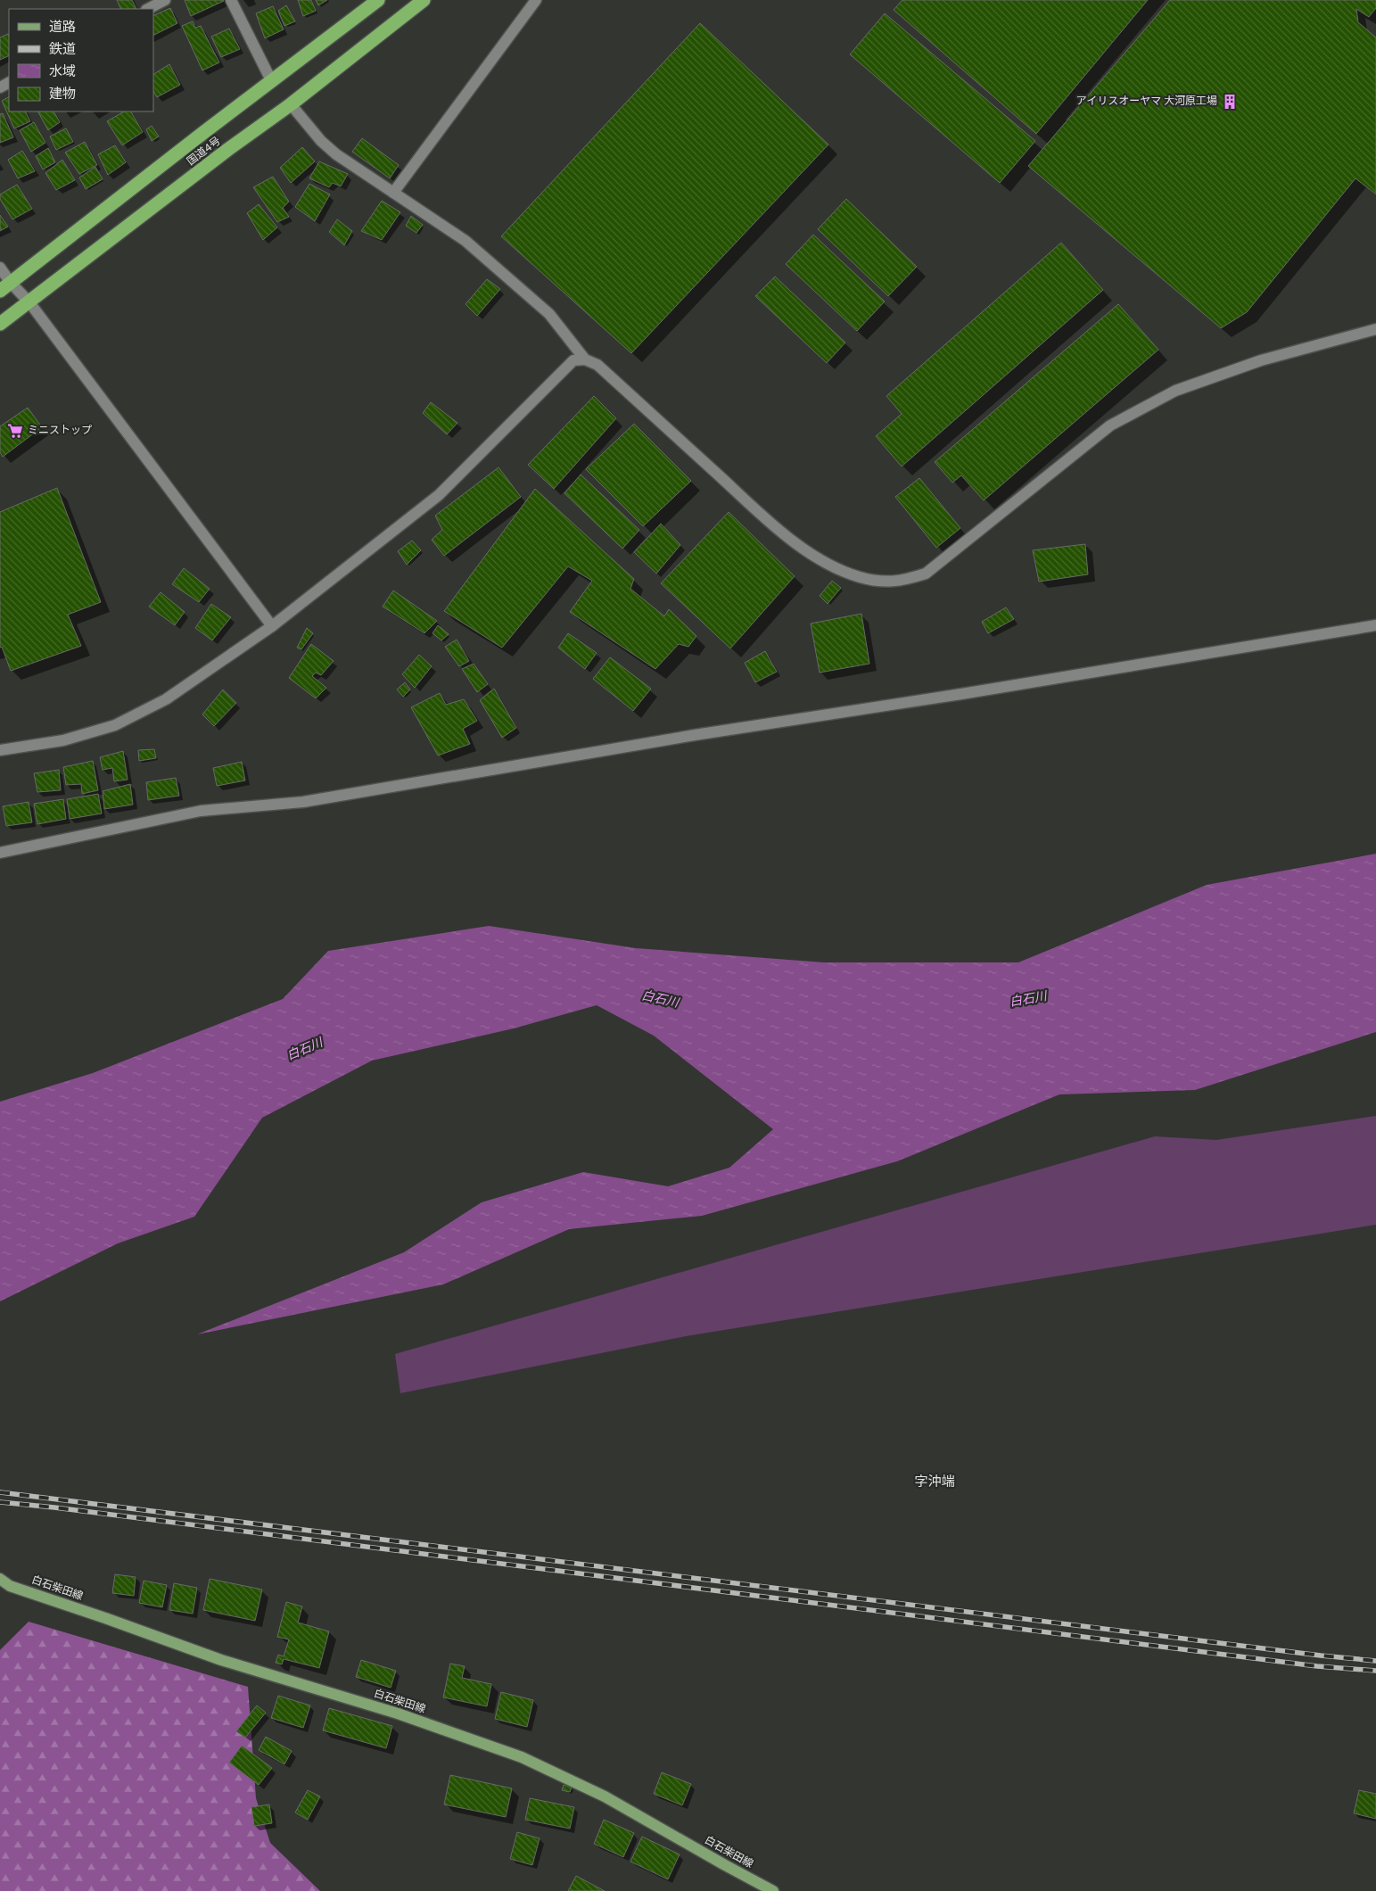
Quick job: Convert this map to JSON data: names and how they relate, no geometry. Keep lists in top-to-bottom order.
{
  "streets": {
    "highway": ["国道4号"],
    "main road": ["白石柴田線"]
  },
  "districts": ["字沖端"],
  "water": ["白石川"],
  "places": {
    "building": ["アイリスオーヤマ 大河原工場"],
    "supermarket": ["ミニストップ"]
  },
  "legend": [
    "道路",
    "鉄道",
    "水域",
    "建物"
  ]
}
